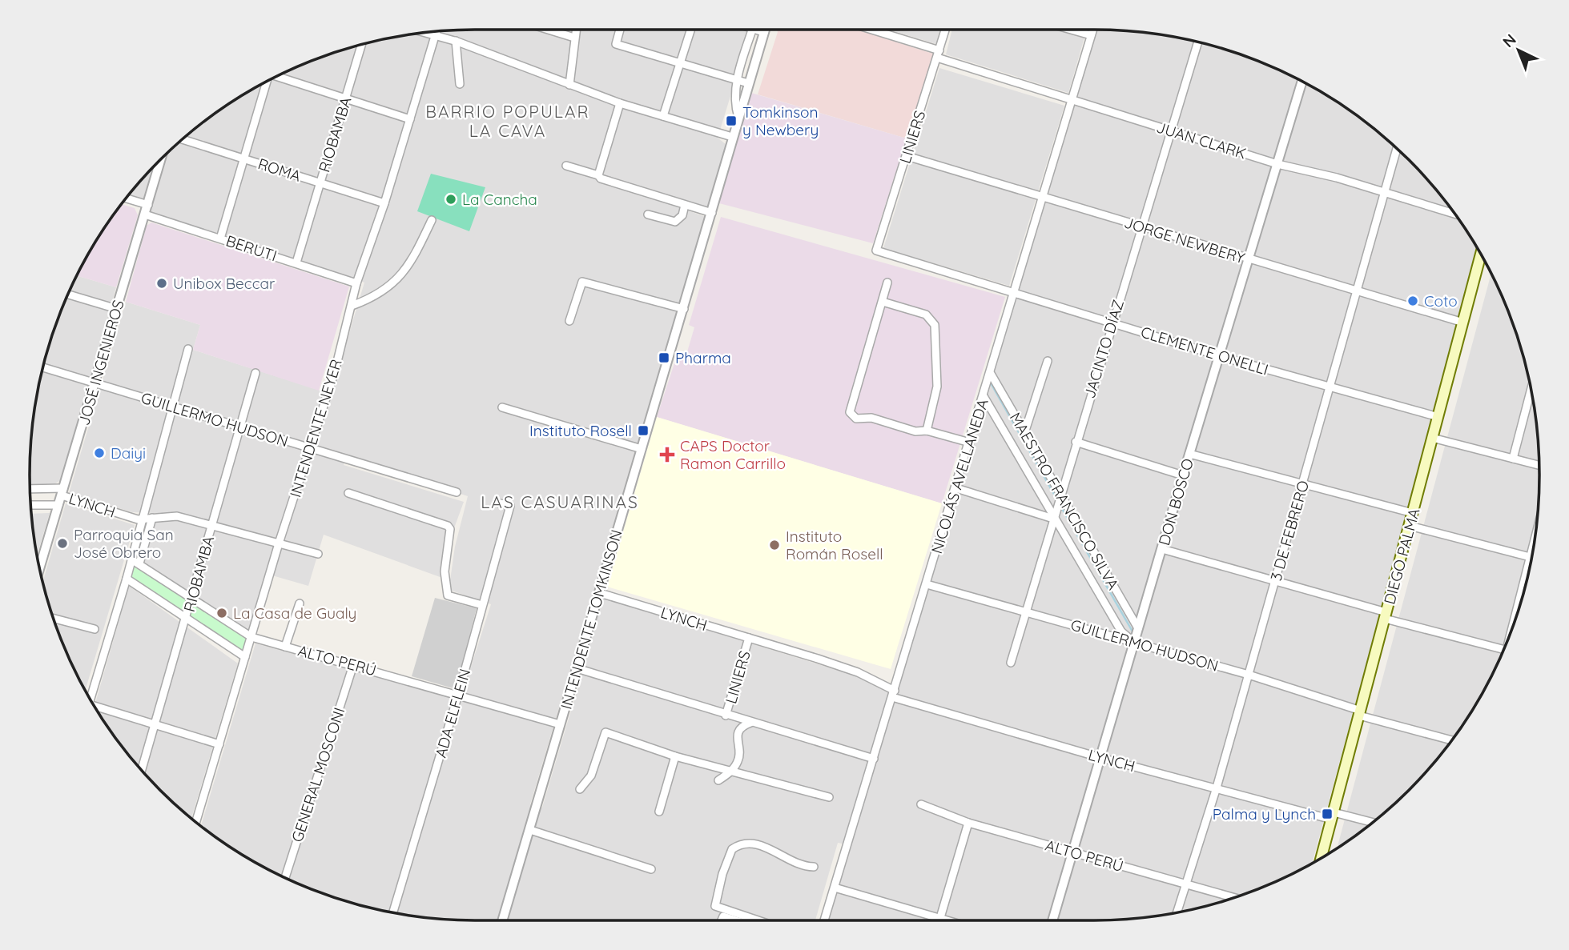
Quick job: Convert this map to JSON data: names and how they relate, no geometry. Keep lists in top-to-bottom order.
{
  "streets": {
    "main road": ["DIEGO PALMA"],
    "street": [
      "RIOBAMBA",
      "LINIERS",
      "JUAN CLARK",
      "ROMA",
      "JORGE NEWBERY",
      "BERUTI",
      "JACINTO DÍAZ",
      "CLEMENTE ONELLI",
      "JOSÉ INGENIEROS",
      "GUILLERMO HUDSON",
      "INTENDENTE NEYER",
      "NICOLÁS AVELLANEDA",
      "MAESTRO FRANCISCO SILVA",
      "DON BOSCO",
      "LYNCH",
      "3 DE FEBRERO",
      "INTENDENTE TOMKINSON",
      "ALTO PERÚ",
      "ADA ELFLEIN",
      "GENERAL MOSCONI"
    ]
  },
  "crossings": [
    ["RIOBAMBA", "ROMA"],
    ["RIOBAMBA", "BERUTI"],
    ["RIOBAMBA", "GUILLERMO HUDSON"],
    ["RIOBAMBA", "LYNCH"],
    ["RIOBAMBA", "ALTO PERÚ"],
    ["LINIERS", "JUAN CLARK"],
    ["LINIERS", "JORGE NEWBERY"],
    ["LINIERS", "CLEMENTE ONELLI"],
    ["LINIERS", "LYNCH"],
    ["JUAN CLARK", "JACINTO DÍAZ"],
    ["JUAN CLARK", "NICOLÁS AVELLANEDA"],
    ["JUAN CLARK", "DON BOSCO"],
    ["JUAN CLARK", "3 DE FEBRERO"],
    ["ROMA", "INTENDENTE NEYER"],
    ["JORGE NEWBERY", "JACINTO DÍAZ"],
    ["JORGE NEWBERY", "NICOLÁS AVELLANEDA"],
    ["JORGE NEWBERY", "DON BOSCO"],
    ["JORGE NEWBERY", "3 DE FEBRERO"],
    ["JORGE NEWBERY", "DIEGO PALMA"],
    ["BERUTI", "JOSÉ INGENIEROS"],
    ["BERUTI", "INTENDENTE NEYER"],
    ["JACINTO DÍAZ", "CLEMENTE ONELLI"],
    ["JACINTO DÍAZ", "GUILLERMO HUDSON"],
    ["JACINTO DÍAZ", "MAESTRO FRANCISCO SILVA"],
    ["CLEMENTE ONELLI", "NICOLÁS AVELLANEDA"],
    ["CLEMENTE ONELLI", "DON BOSCO"],
    ["CLEMENTE ONELLI", "3 DE FEBRERO"],
    ["CLEMENTE ONELLI", "DIEGO PALMA"],
    ["JOSÉ INGENIEROS", "GUILLERMO HUDSON"],
    ["JOSÉ INGENIEROS", "LYNCH"],
    ["GUILLERMO HUDSON", "INTENDENTE NEYER"],
    ["GUILLERMO HUDSON", "NICOLÁS AVELLANEDA"],
    ["GUILLERMO HUDSON", "MAESTRO FRANCISCO SILVA"],
    ["GUILLERMO HUDSON", "DON BOSCO"],
    ["GUILLERMO HUDSON", "3 DE FEBRERO"],
    ["GUILLERMO HUDSON", "DIEGO PALMA"],
    ["INTENDENTE NEYER", "LYNCH"],
    ["INTENDENTE NEYER", "ALTO PERÚ"],
    ["NICOLÁS AVELLANEDA", "MAESTRO FRANCISCO SILVA"],
    ["NICOLÁS AVELLANEDA", "LYNCH"],
    ["MAESTRO FRANCISCO SILVA", "DON BOSCO"],
    ["DON BOSCO", "LYNCH"],
    ["DON BOSCO", "ALTO PERÚ"],
    ["LYNCH", "3 DE FEBRERO"],
    ["LYNCH", "DIEGO PALMA"],
    ["LYNCH", "INTENDENTE TOMKINSON"],
    ["3 DE FEBRERO", "ALTO PERÚ"],
    ["INTENDENTE TOMKINSON", "ALTO PERÚ"],
    ["ALTO PERÚ", "ADA ELFLEIN"],
    ["ALTO PERÚ", "GENERAL MOSCONI"]
  ],
  "districts": ["BARRIO POPULAR LA CAVA", "LAS CASUARINAS"],
  "places": {
    "transit": [
      "Tomkinson y Newbery",
      "Pharma",
      "Instituto Rosell",
      "Palma y Lynch"
    ],
    "other": [
      "La Cancha",
      "Unibox Beccar",
      "Coto",
      "Daiyi",
      "Parroquia San José Obrero",
      "Instituto Román Rosell",
      "La Casa de Gualy"
    ],
    "health": ["CAPS Doctor Ramon Carrillo"]
  },
  "north": "top left"
}
